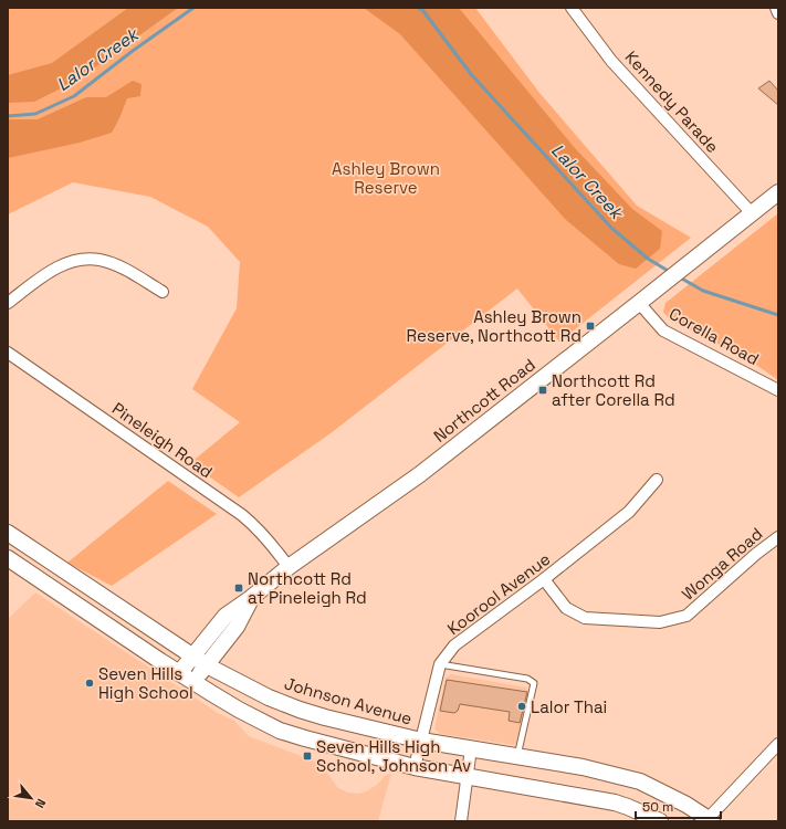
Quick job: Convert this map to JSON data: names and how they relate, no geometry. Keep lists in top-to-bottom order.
{
  "streets": {
    "main road": ["Northcott Road", "Johnson Avenue"],
    "street": [
      "Kennedy Parade",
      "Corella Road",
      "Pineleigh Road",
      "Wonga Road",
      "Koorool Avenue"
    ]
  },
  "crossings": [
    ["Kennedy Parade", "Northcott Road"],
    ["Corella Road", "Northcott Road"],
    ["Northcott Road", "Pineleigh Road"],
    ["Northcott Road", "Johnson Avenue"],
    ["Wonga Road", "Koorool Avenue"],
    ["Koorool Avenue", "Johnson Avenue"]
  ],
  "water": ["Lalor Creek"],
  "parks": ["Ashley Brown Reserve"],
  "places": {
    "transit": [
      "Ashley Brown Reserve, Northcott Rd",
      "Northcott Rd after Corella Rd",
      "Northcott Rd at Pineleigh Rd",
      "Seven Hills High School, Johnson Av"
    ],
    "other": ["Seven Hills High School", "Lalor Thai"]
  },
  "scale_bar": "50 m",
  "north": "bottom right"
}
